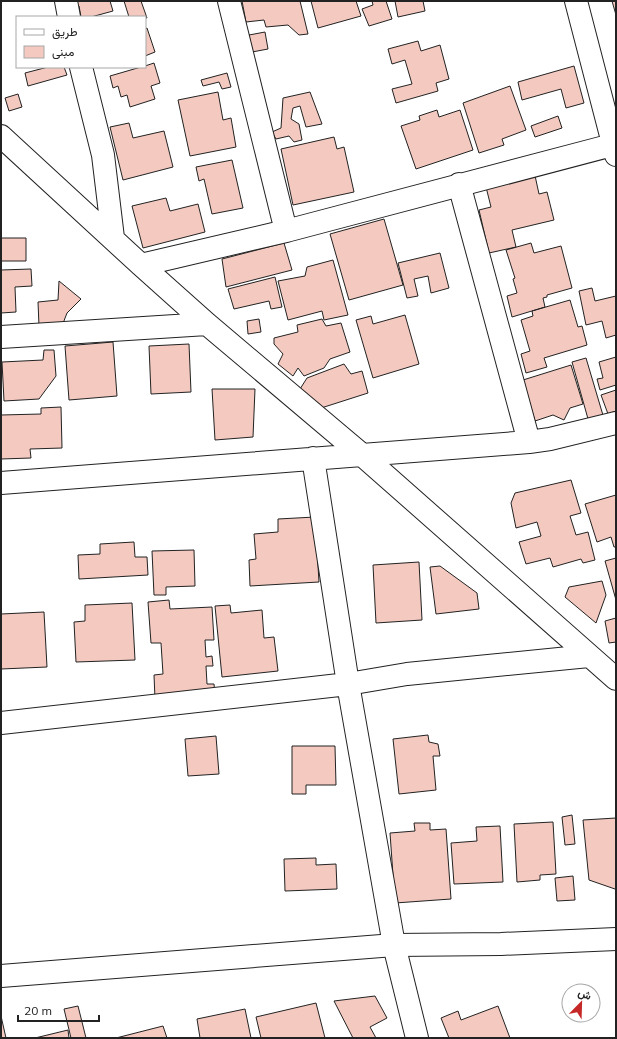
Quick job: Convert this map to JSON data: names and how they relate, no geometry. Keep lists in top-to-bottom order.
{
  "legend": ["طريق", "مبنى"],
  "scale_bar": "20 m",
  "north": "top right"
}
